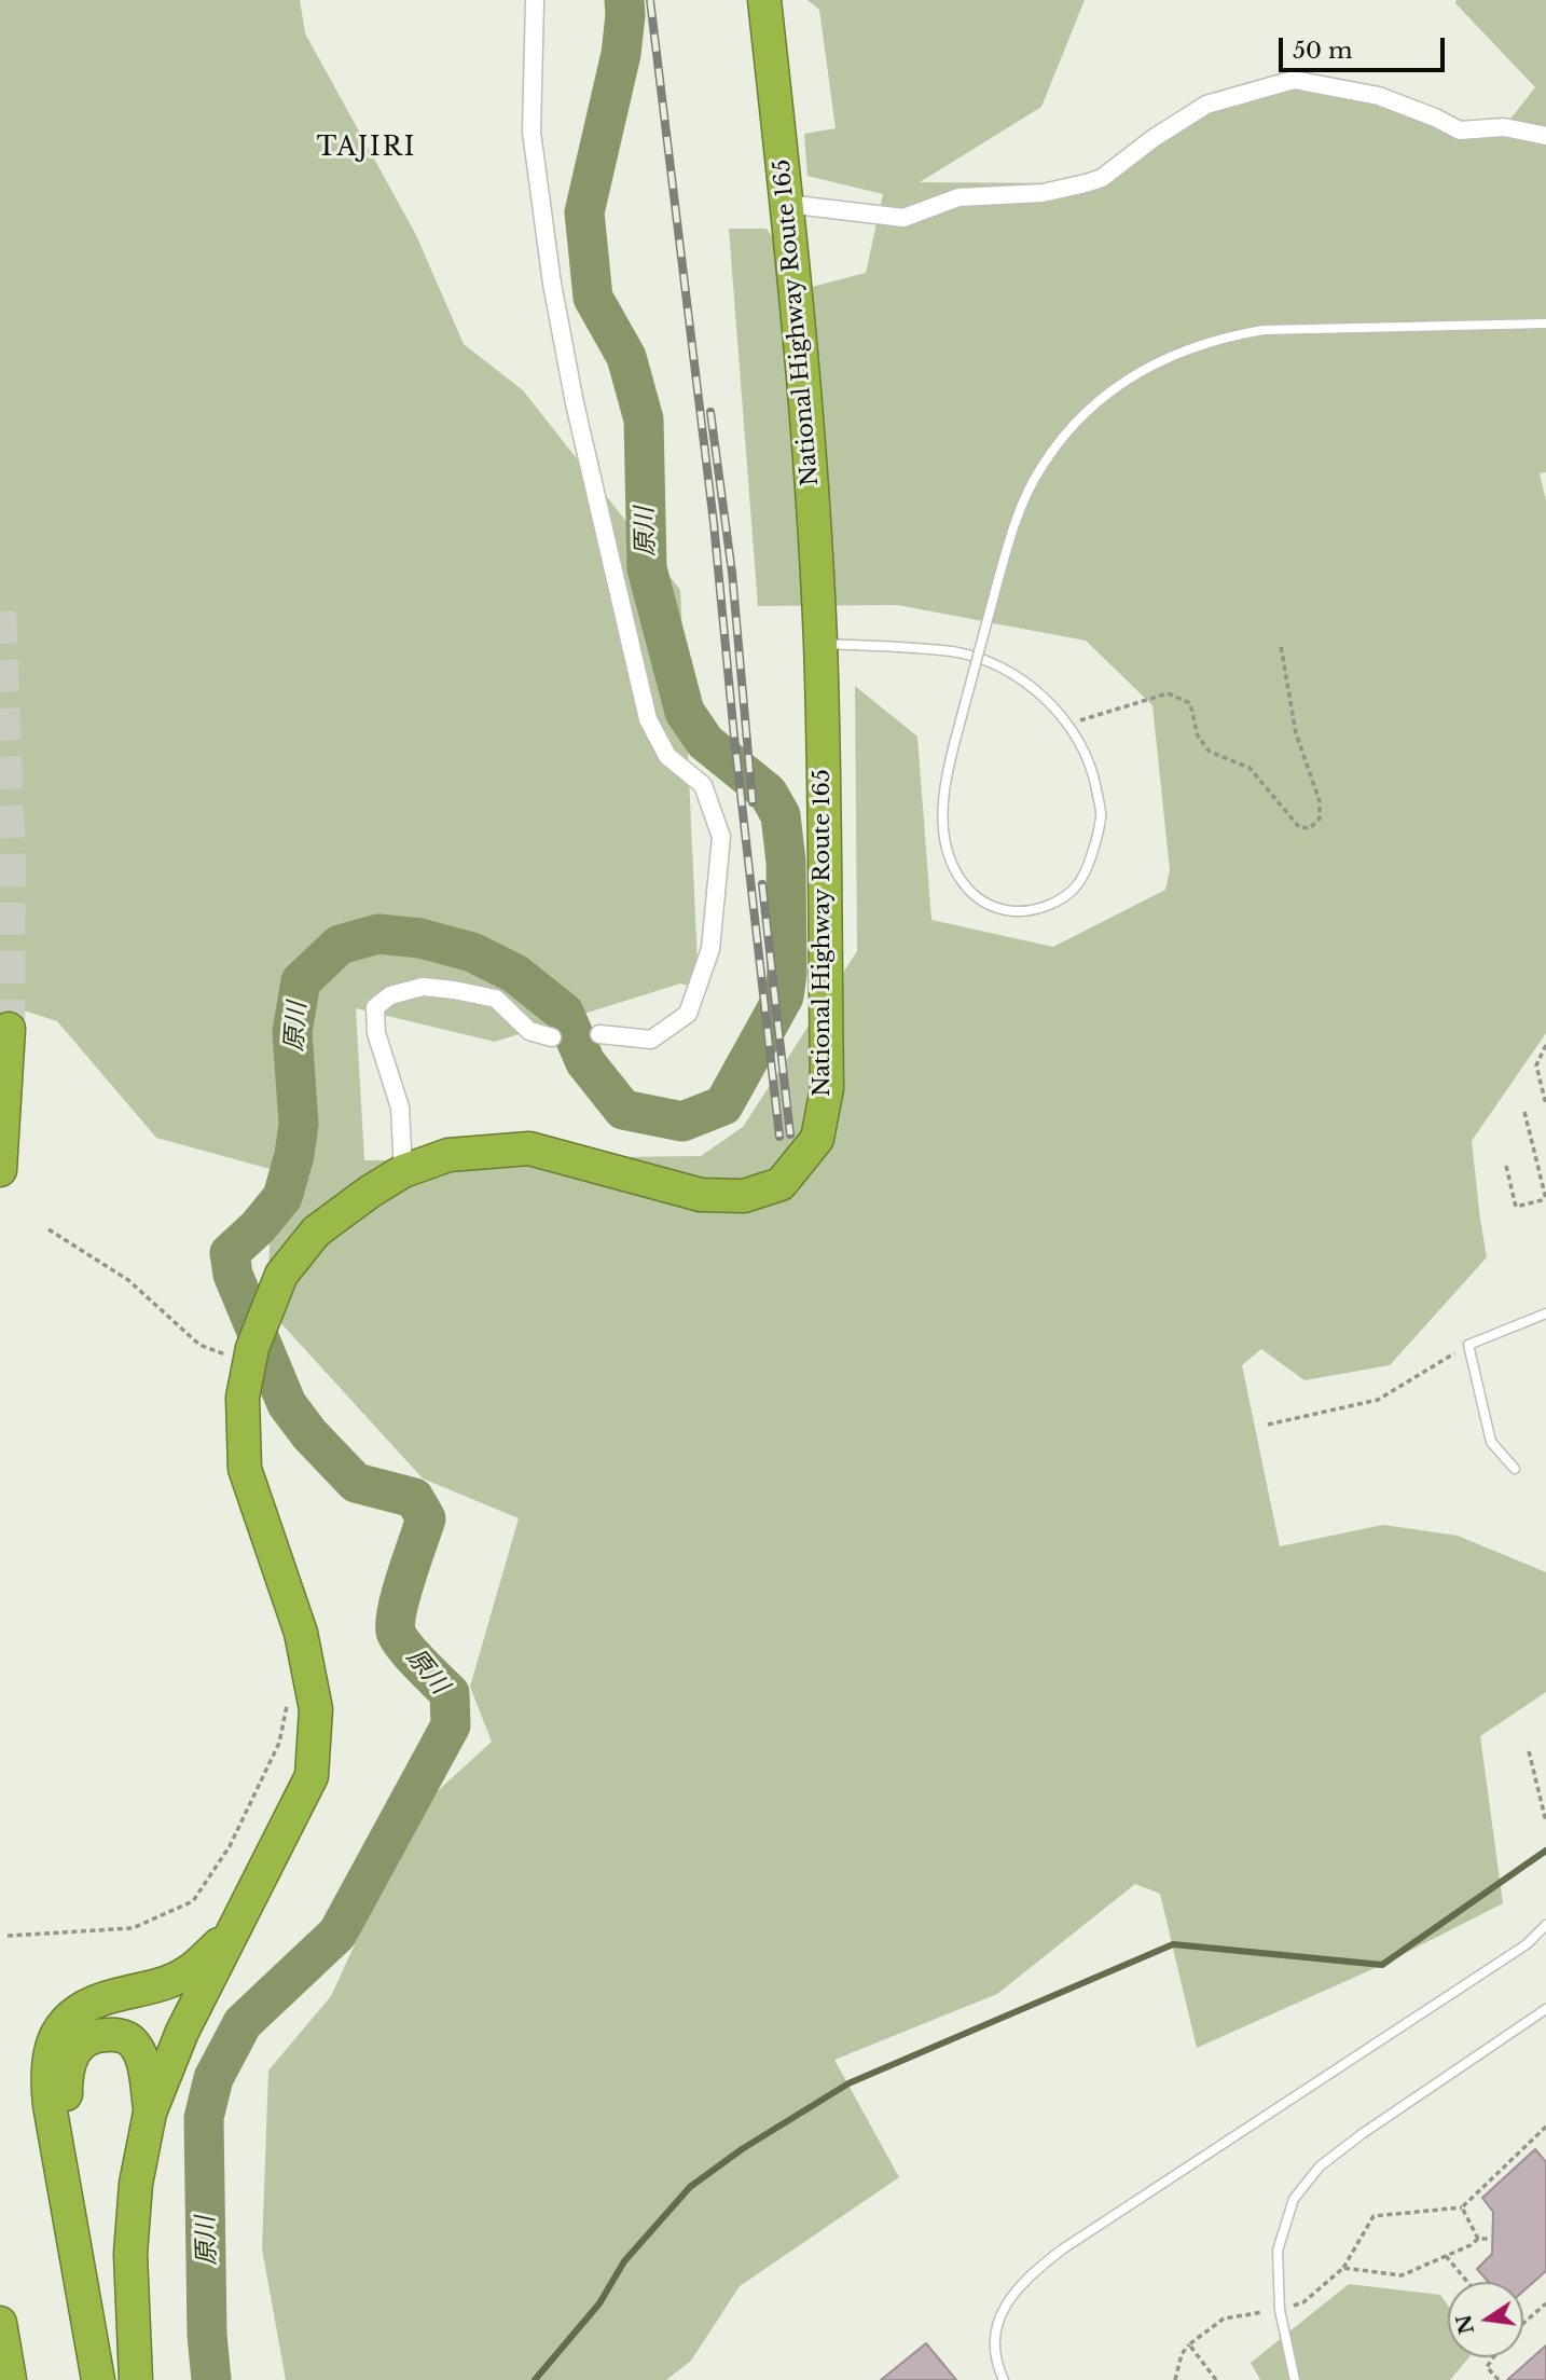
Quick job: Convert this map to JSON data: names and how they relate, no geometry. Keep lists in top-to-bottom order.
{
  "streets": {
    "highway": ["National Highway Route 165"]
  },
  "districts": ["TAJIRI"],
  "water": ["原川"],
  "scale_bar": "50 m",
  "north": "left"
}
